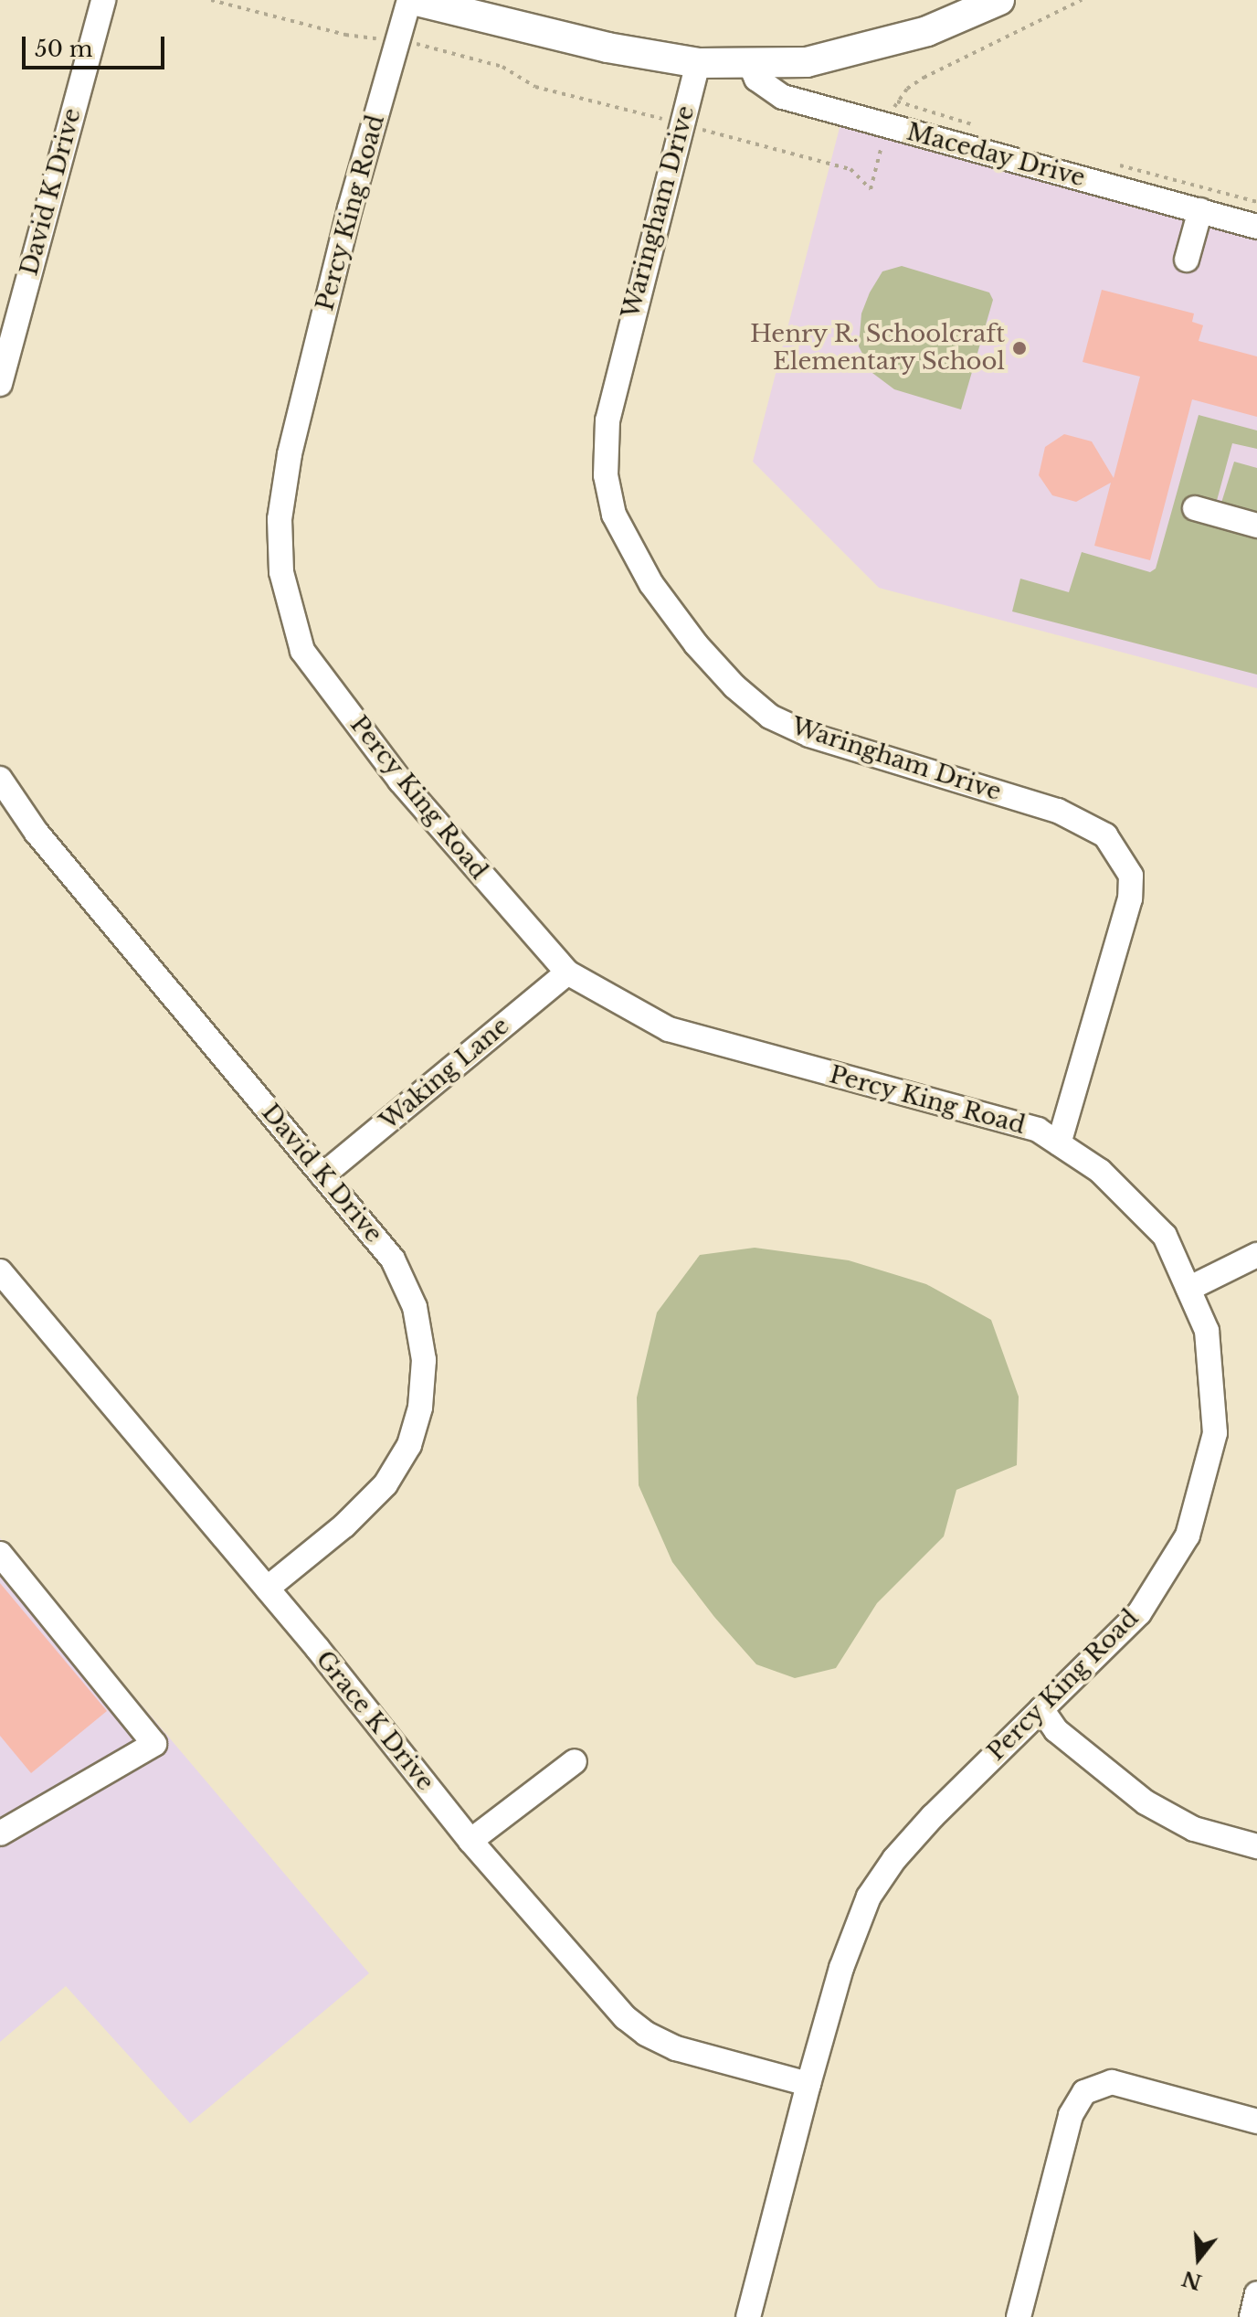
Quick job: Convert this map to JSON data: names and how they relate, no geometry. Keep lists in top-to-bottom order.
{
  "streets": {
    "street": [
      "Maceday Drive",
      "David K Drive",
      "Waringham Drive",
      "Percy King Road",
      "Waking Lane",
      "Grace K Drive"
    ]
  },
  "crossings": [
    ["David K Drive", "Waking Lane"],
    ["David K Drive", "Grace K Drive"],
    ["Waringham Drive", "Percy King Road"],
    ["Percy King Road", "Waking Lane"],
    ["Percy King Road", "Grace K Drive"]
  ],
  "places": ["Henry R. Schoolcraft Elementary School"],
  "scale_bar": "50 m",
  "north": "bottom"
}
